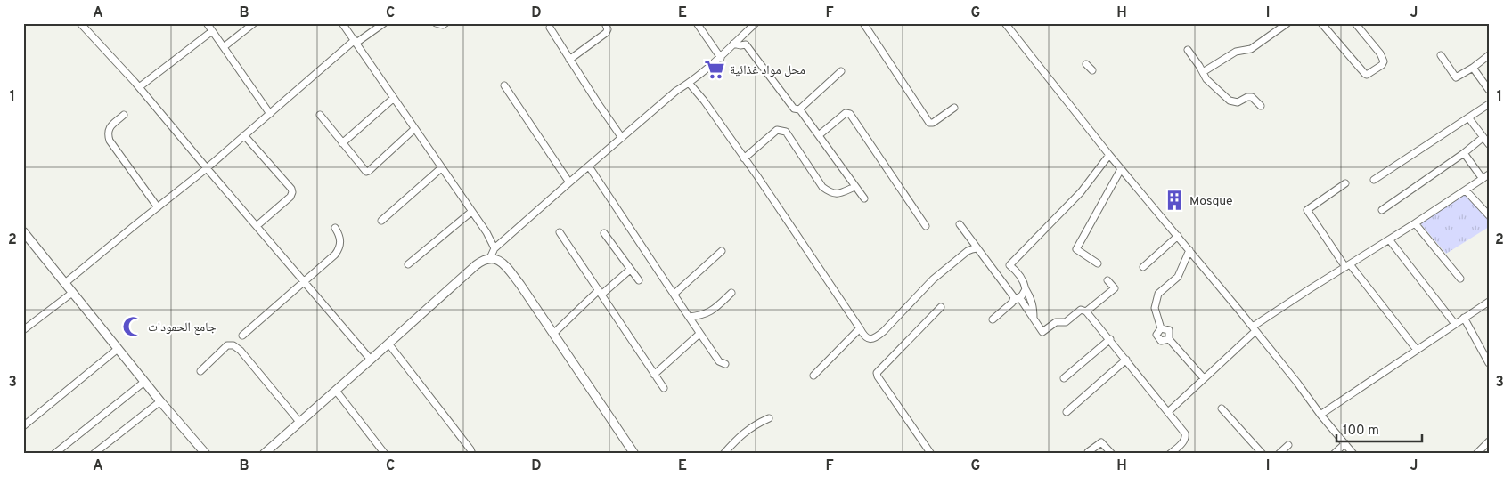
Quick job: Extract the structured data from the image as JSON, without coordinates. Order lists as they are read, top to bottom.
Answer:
{
  "places": {
    "supermarket": ["محل مواد غذائية"],
    "building": ["Mosque"],
    "mosque": ["جامع الحمودات"]
  },
  "scale_bar": "100 m",
  "grid": {
    "columns": [
      "A",
      "B",
      "C",
      "D",
      "E",
      "F",
      "G",
      "H",
      "I",
      "J"
    ],
    "rows": ["1", "2", "3"]
  }
}
